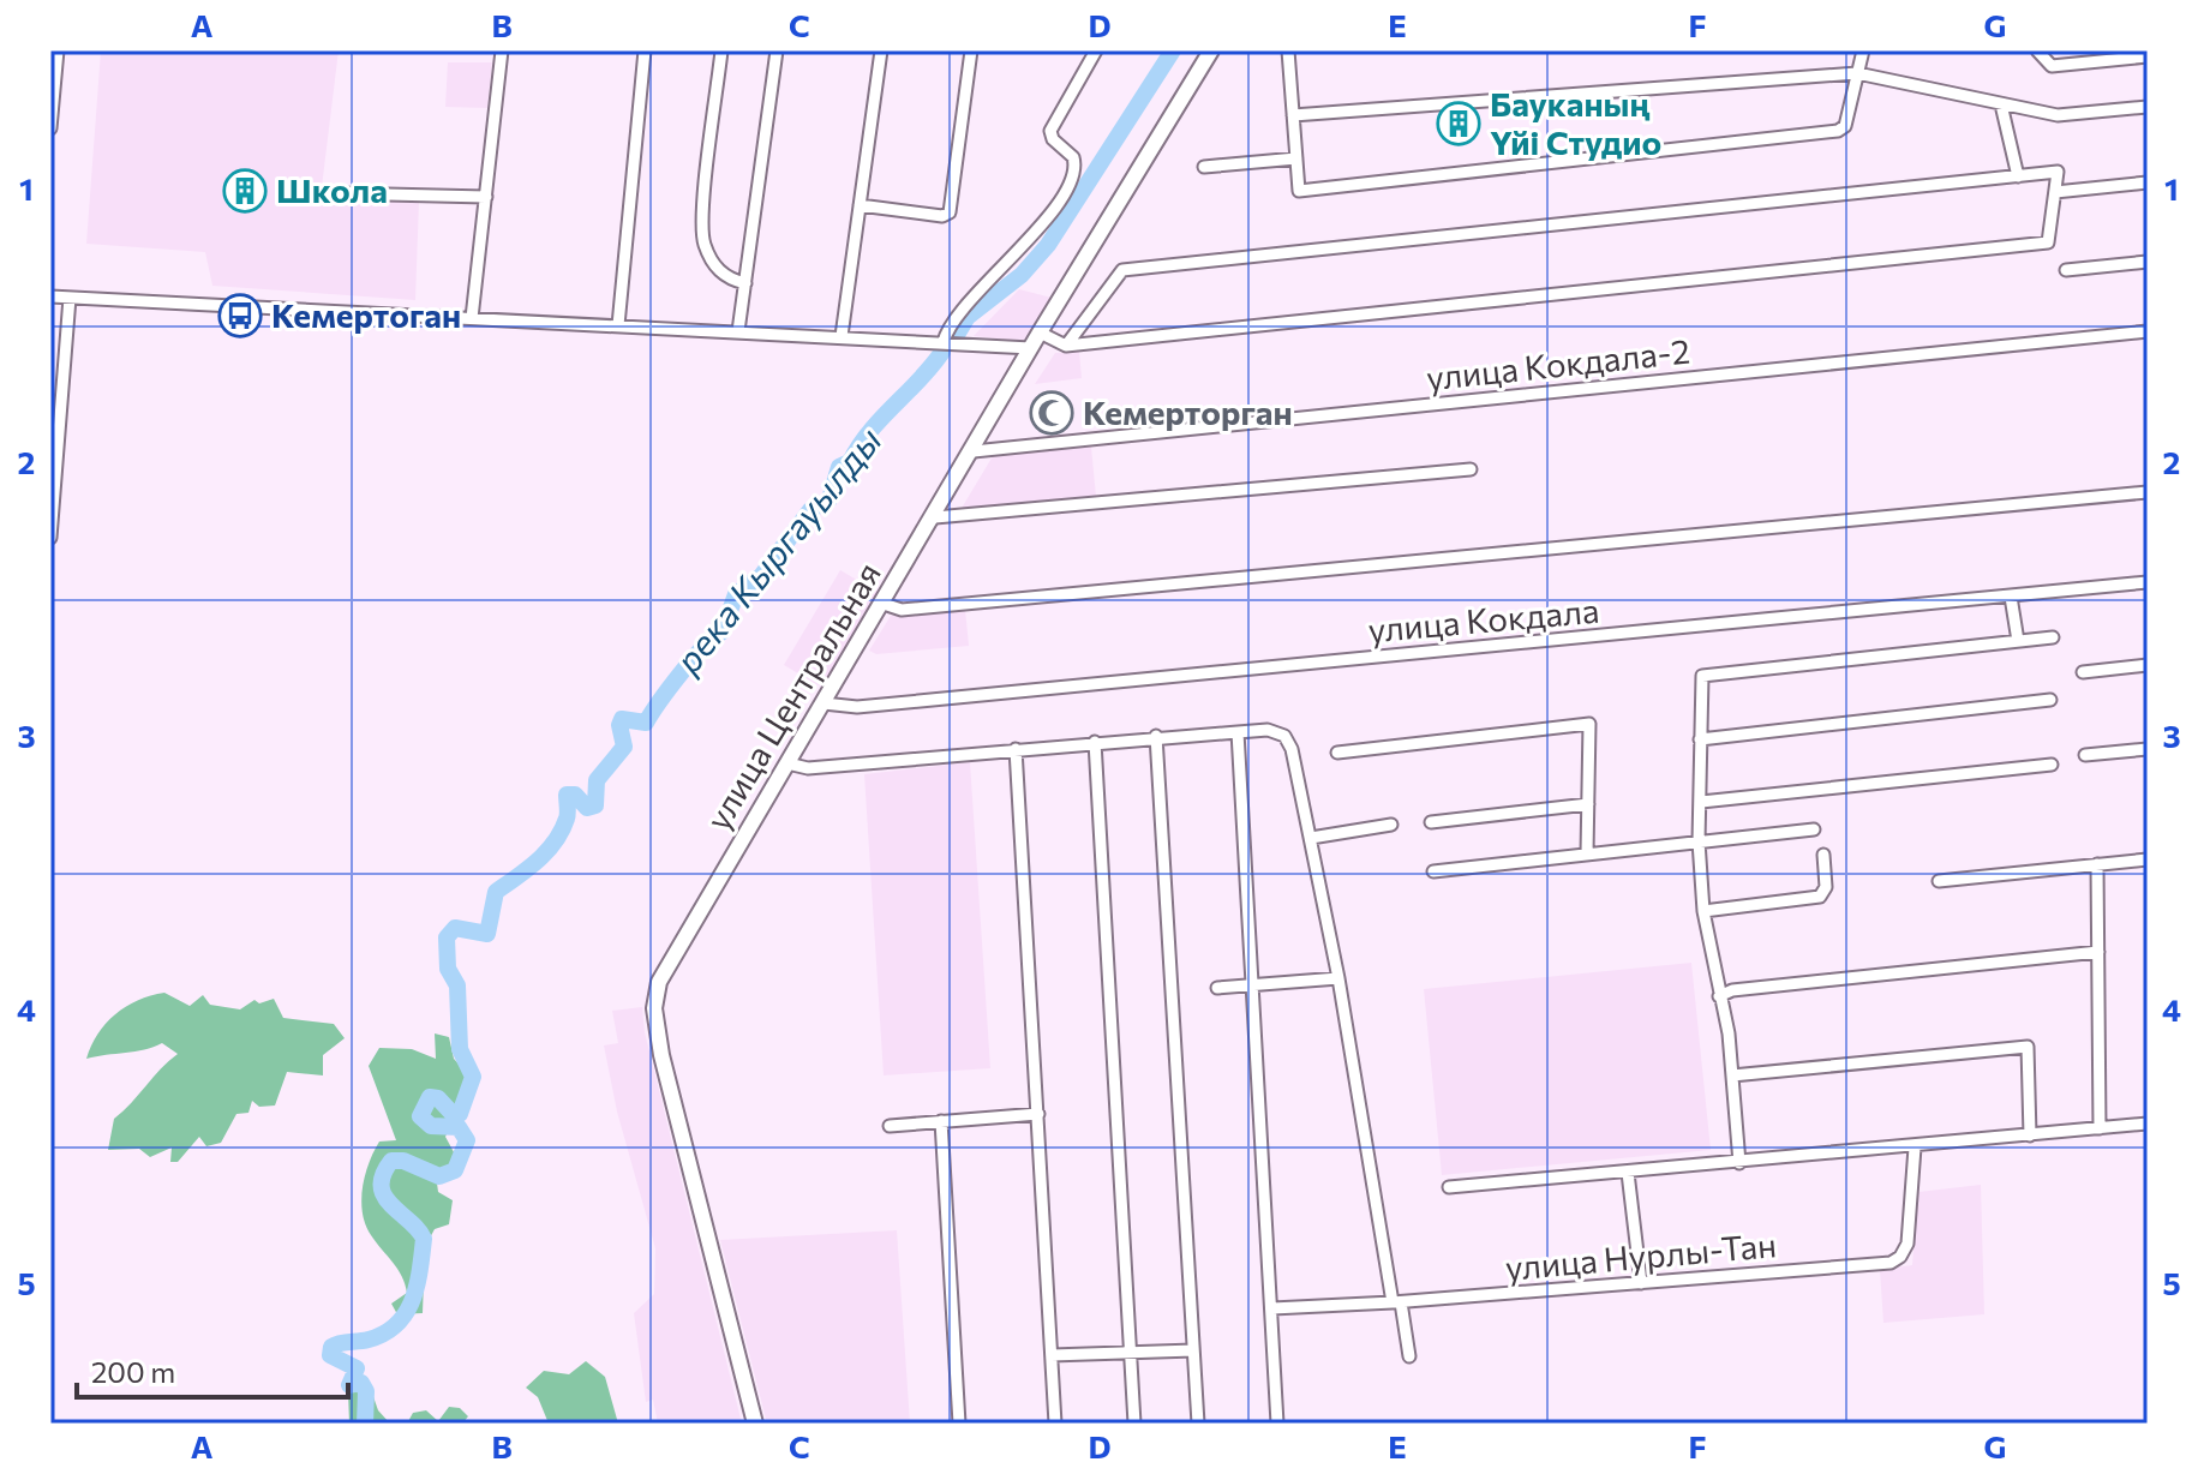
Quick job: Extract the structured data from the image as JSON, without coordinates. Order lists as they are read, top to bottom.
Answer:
{
  "streets": {
    "main road": ["улица Центральная"],
    "street": ["улица Кокдала-2", "улица Кокдала", "улица Нурлы-Тан"]
  },
  "crossings": [
    ["улица Кокдала-2", "улица Центральная"],
    ["улица Кокдала", "улица Центральная"]
  ],
  "water": ["река Кыргауылды"],
  "places": {
    "building": ["Бауканың Үйі Студио", "Школа"],
    "bus stop": ["Кемертоган"],
    "mosque": ["Кемерторган"]
  },
  "scale_bar": "200 m",
  "grid": {
    "columns": [
      "A",
      "B",
      "C",
      "D",
      "E",
      "F",
      "G"
    ],
    "rows": [
      "1",
      "2",
      "3",
      "4",
      "5"
    ]
  }
}
